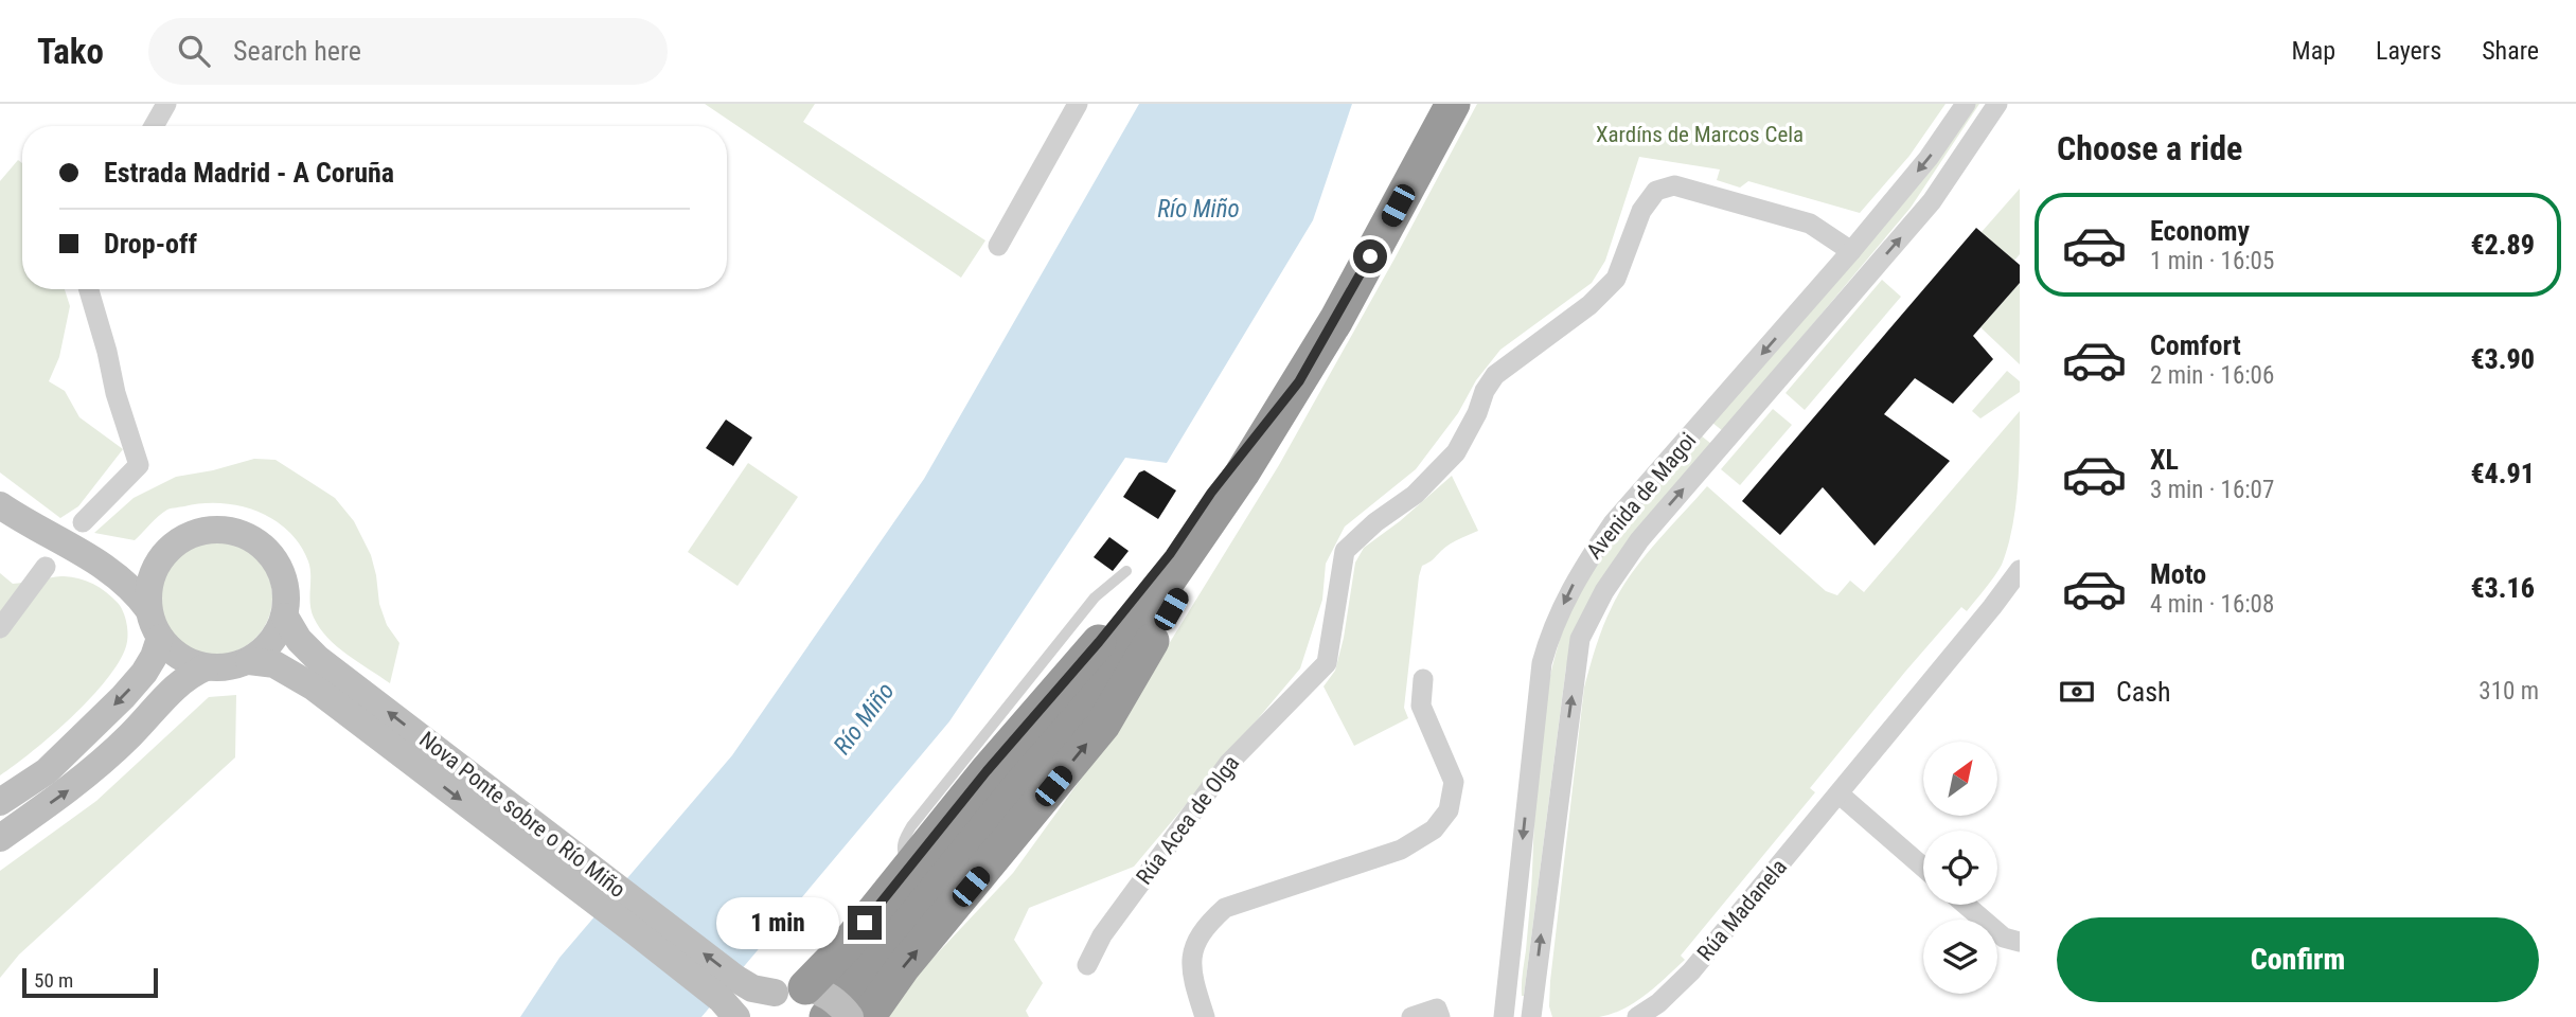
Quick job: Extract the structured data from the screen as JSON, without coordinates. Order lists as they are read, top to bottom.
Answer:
{
  "streets": {
    "main road": ["Nova Ponte sobre o Río Miño"],
    "street": ["Avenida de Magoi", "Rúa Acea de Olga", "Rúa Madanela"]
  },
  "crossings": [
    ["Avenida de Magoi", "Rúa Acea de Olga"]
  ],
  "water": ["Río Miño"],
  "parks": ["Xardíns de Marcos Cela"],
  "scale_bar": "50 m",
  "north": "top right",
  "page": {
    "header": "Tako",
    "search": "Search here",
    "nav": ["Map", "Layers", "Share"],
    "heading": "Choose a ride",
    "banner": ["Estrada Madrid - A Coruña", "Drop-off"],
    "list": [
      {
        "name": "Economy",
        "note": "1 min · 16:05",
        "value": "€2.89"
      },
      {
        "name": "Comfort",
        "note": "2 min · 16:06",
        "value": "€3.90"
      },
      {
        "name": "XL",
        "note": "3 min · 16:07",
        "value": "€4.91"
      },
      {
        "name": "Moto",
        "note": "4 min · 16:08",
        "value": "€3.16"
      }
    ],
    "pay": ["Cash", "310 m"],
    "bubble": "1 min",
    "buttons": "Confirm",
    "scale": "50 m"
  }
}
